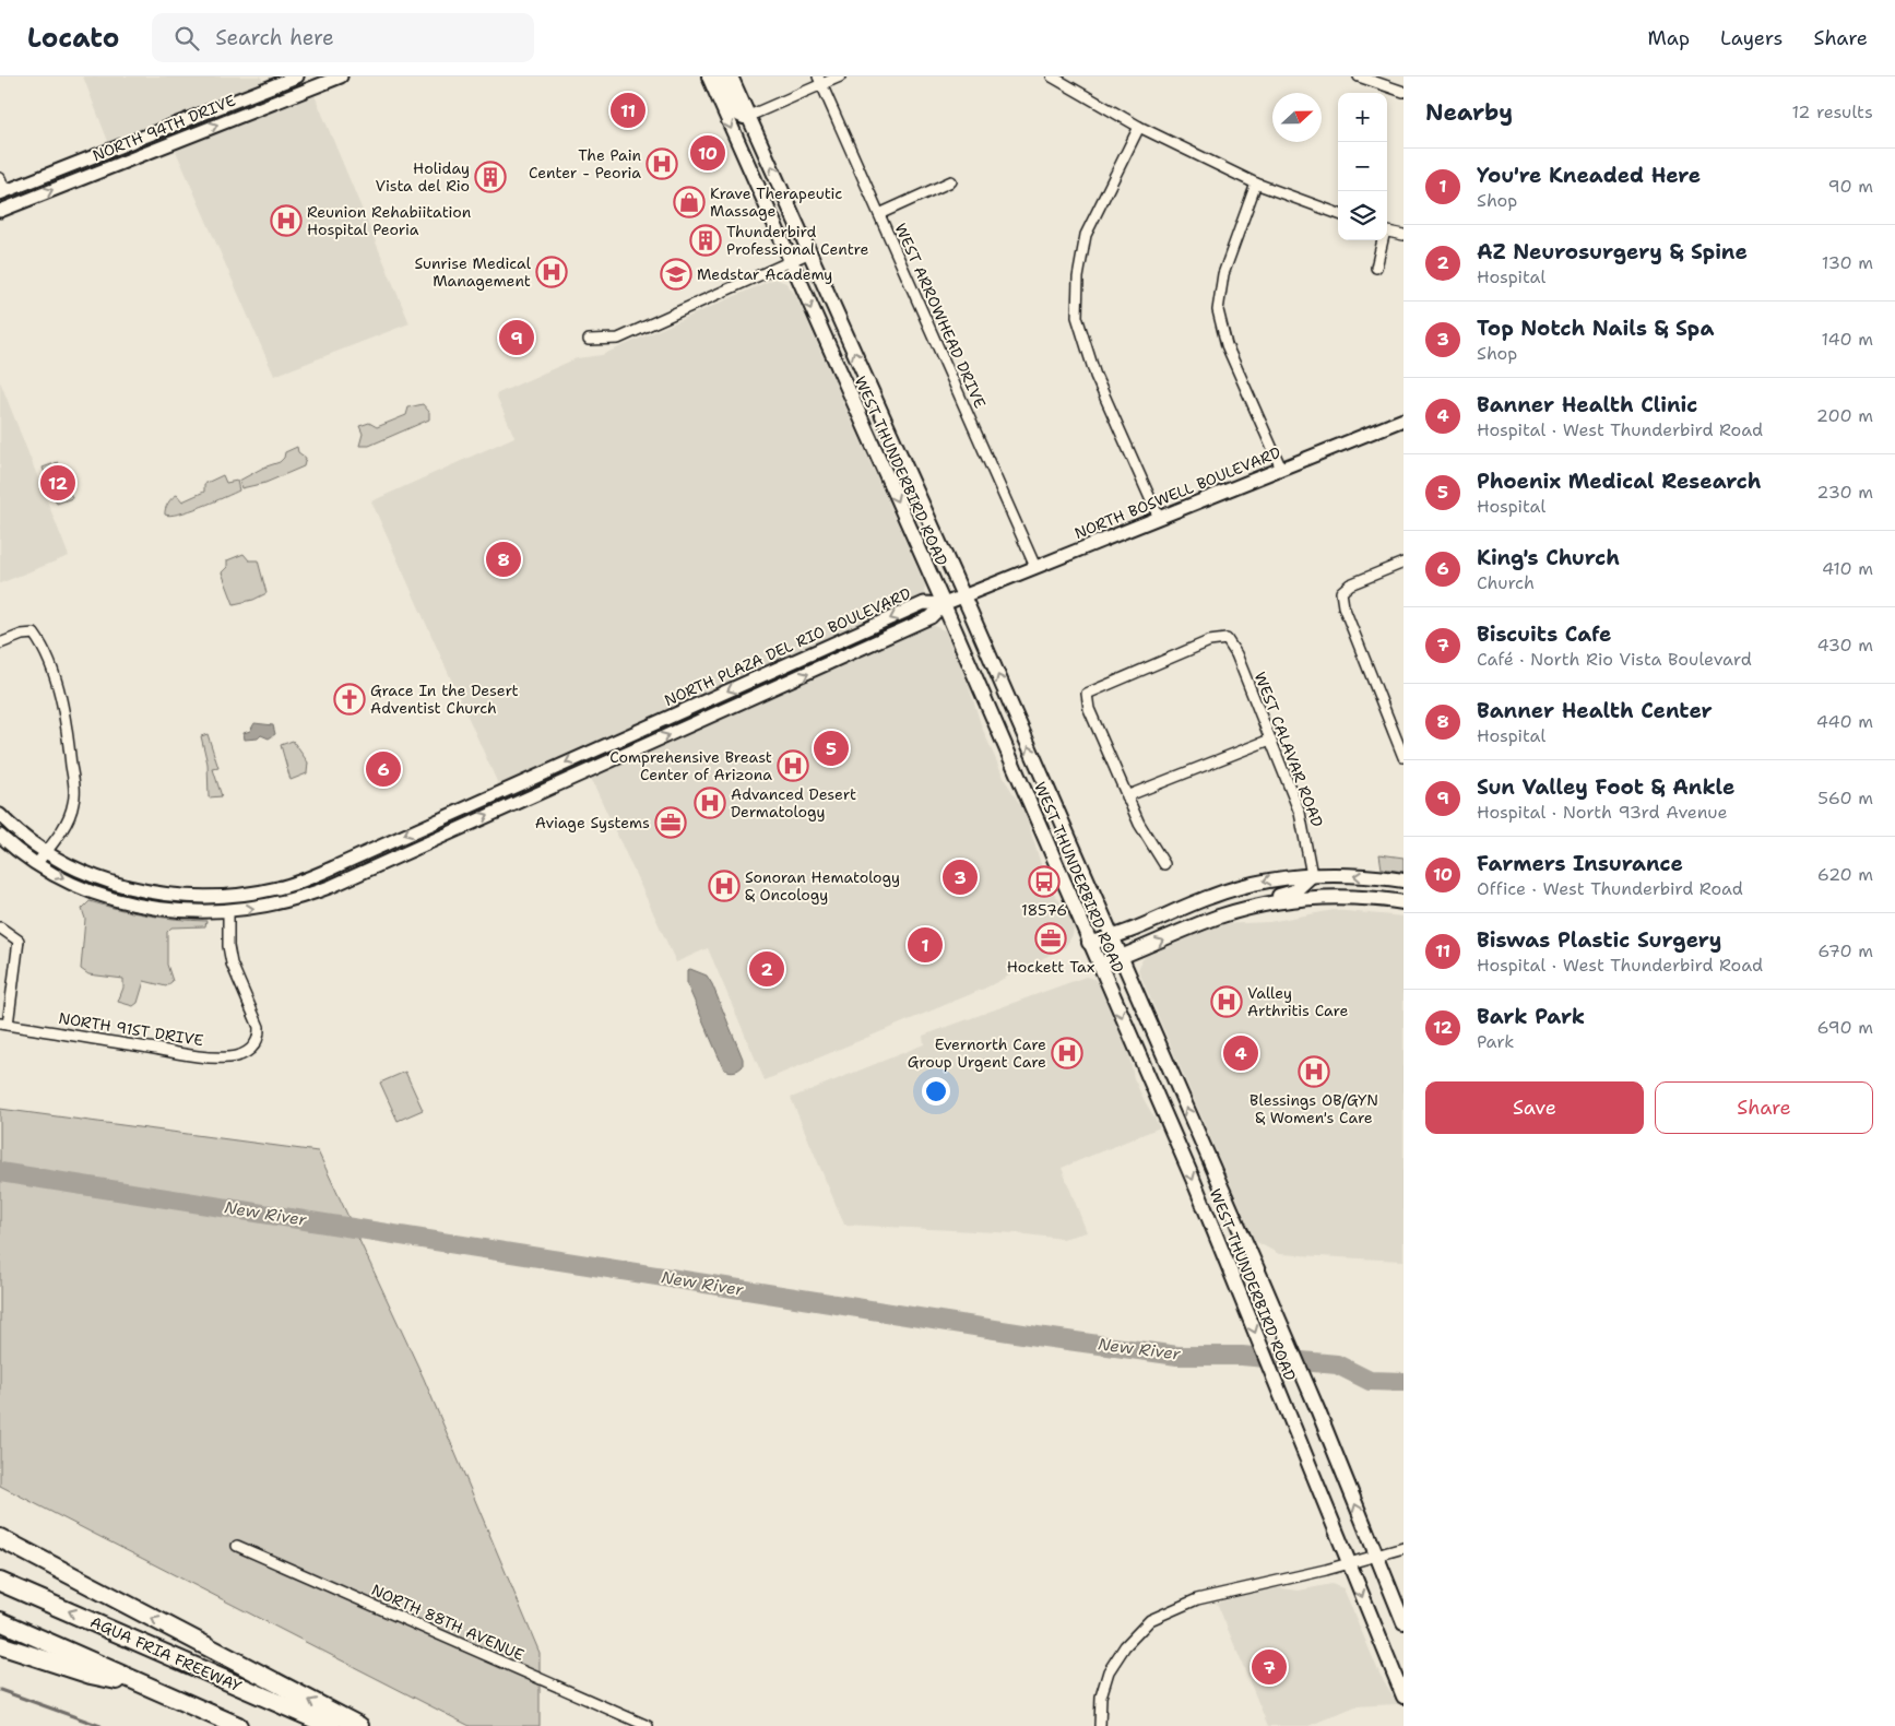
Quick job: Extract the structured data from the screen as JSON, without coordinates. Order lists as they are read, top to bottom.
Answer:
{
  "streets": {
    "highway": ["AGUA FRIA FREEWAY"],
    "main road": ["WEST THUNDERBIRD ROAD"],
    "street": [
      "NORTH 94TH DRIVE",
      "WEST ARROWHEAD DRIVE",
      "NORTH BOSWELL BOULEVARD",
      "NORTH PLAZA DEL RIO BOULEVARD",
      "WEST CALAVAR ROAD",
      "NORTH 91ST DRIVE",
      "NORTH 88TH AVENUE"
    ]
  },
  "crossings": [
    ["WEST ARROWHEAD DRIVE", "NORTH BOSWELL BOULEVARD"],
    ["WEST THUNDERBIRD ROAD", "NORTH BOSWELL BOULEVARD"],
    ["WEST THUNDERBIRD ROAD", "NORTH PLAZA DEL RIO BOULEVARD"],
    ["NORTH PLAZA DEL RIO BOULEVARD", "NORTH 91ST DRIVE"]
  ],
  "water": ["New River"],
  "places": {
    "hospital": [
      "The Pain Center - Peoria",
      "Reunion Rehabiitation Hospital Peoria",
      "Sunrise Medical Management",
      "Comprehensive Breast Center of Arizona",
      "Advanced Desert Dermatology",
      "Sonoran Hematology & Oncology",
      "Valley Arthritis Care",
      "Evernorth Care Group Urgent Care",
      "Blessings OB/GYN & Women's Care"
    ],
    "building": ["Holiday Vista del Rio", "Thunderbird Professional Centre"],
    "shop": ["Krave Therapeutic Massage"],
    "school or university": ["Medstar Academy"],
    "church": ["Grace In the Desert Adventist Church"],
    "office": ["Aviage Systems", "Hockett Tax"],
    "bus stop": ["18576"]
  },
  "north": "right",
  "page": {
    "header": "Locato",
    "search": "Search here",
    "nav": ["Map", "Layers", "Share"],
    "heading": ["Nearby", "12 results"],
    "pins": [
      "11",
      "10",
      "9",
      "12",
      "8",
      "5",
      "6",
      "3",
      "1",
      "2",
      "4",
      "7"
    ],
    "map_buttons": ["+", "−"],
    "list": [
      {
        "mark": "1",
        "name": "You're Kneaded Here",
        "note": "Shop",
        "value": "90 m"
      },
      {
        "mark": "2",
        "name": "AZ Neurosurgery & Spine",
        "note": "Hospital",
        "value": "130 m"
      },
      {
        "mark": "3",
        "name": "Top Notch Nails & Spa",
        "note": "Shop",
        "value": "140 m"
      },
      {
        "mark": "4",
        "name": "Banner Health Clinic",
        "note": "Hospital · West Thunderbird Road",
        "value": "200 m"
      },
      {
        "mark": "5",
        "name": "Phoenix Medical Research",
        "note": "Hospital",
        "value": "230 m"
      },
      {
        "mark": "6",
        "name": "King's Church",
        "note": "Church",
        "value": "410 m"
      },
      {
        "mark": "7",
        "name": "Biscuits Cafe",
        "note": "Café · North Rio Vista Boulevard",
        "value": "430 m"
      },
      {
        "mark": "8",
        "name": "Banner Health Center",
        "note": "Hospital",
        "value": "440 m"
      },
      {
        "mark": "9",
        "name": "Sun Valley Foot & Ankle",
        "note": "Hospital · North 93rd Avenue",
        "value": "560 m"
      },
      {
        "mark": "10",
        "name": "Farmers Insurance",
        "note": "Office · West Thunderbird Road",
        "value": "620 m"
      },
      {
        "mark": "11",
        "name": "Biswas Plastic Surgery",
        "note": "Hospital · West Thunderbird Road",
        "value": "670 m"
      },
      {
        "mark": "12",
        "name": "Bark Park",
        "note": "Park",
        "value": "690 m"
      }
    ],
    "buttons": ["Save", "Share"]
  }
}
